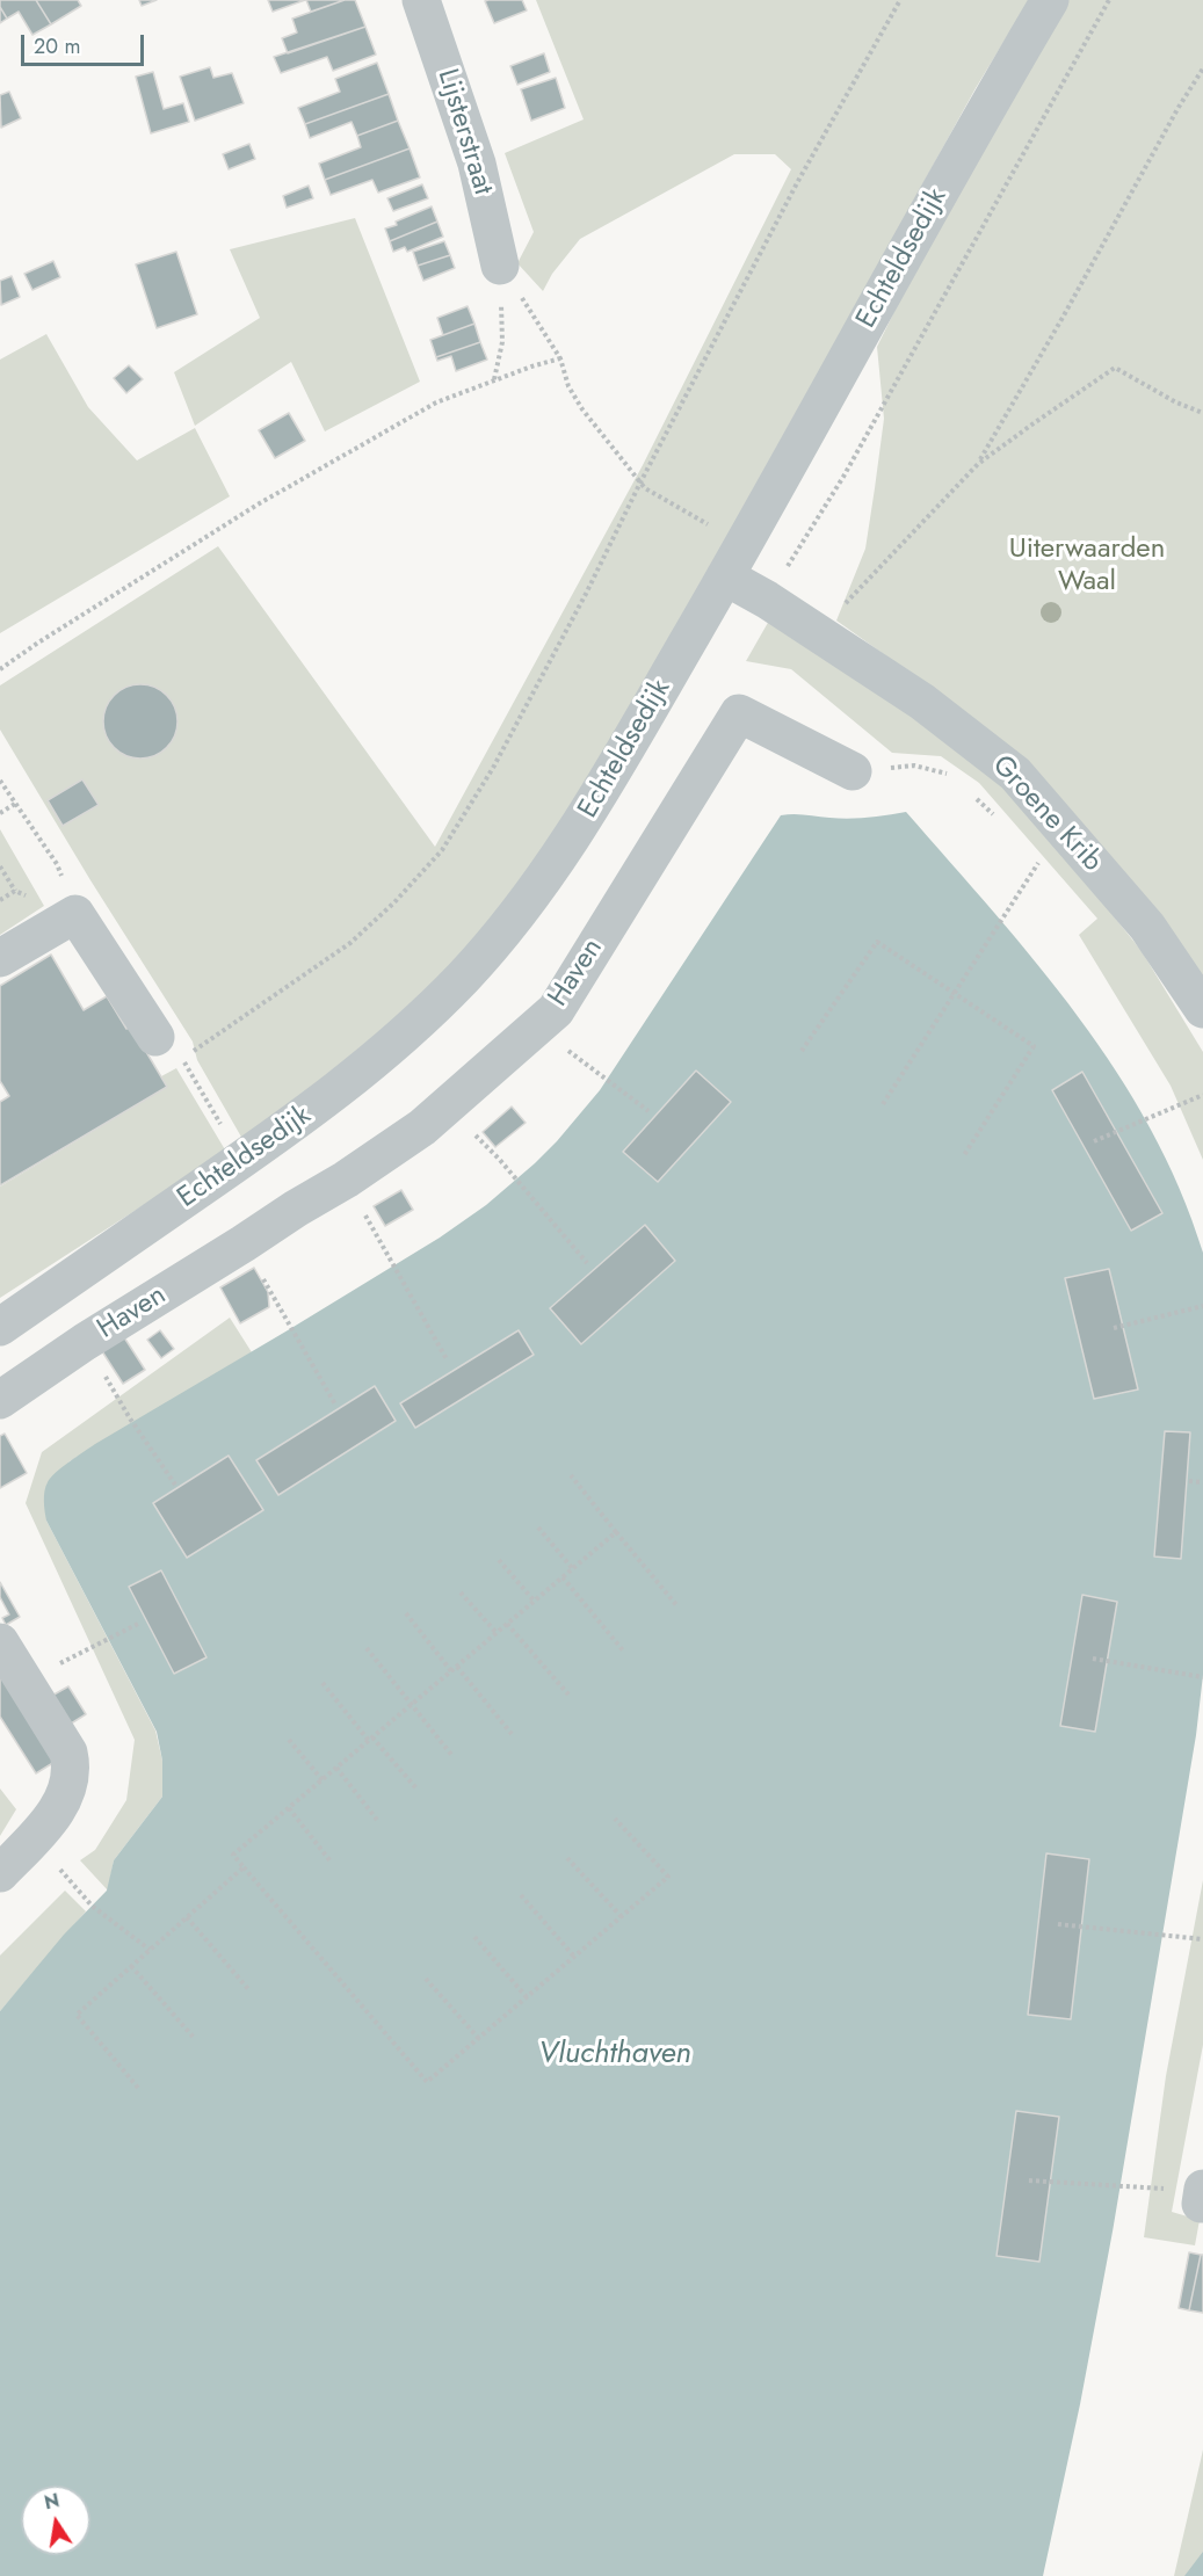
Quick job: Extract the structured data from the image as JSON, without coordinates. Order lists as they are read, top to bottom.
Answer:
{
  "streets": {
    "street": [
      "Lijsterstraat",
      "Echteldsedijk",
      "Groene Krib",
      "Haven"
    ]
  },
  "water": ["Vluchthaven"],
  "parks": ["Uiterwaarden Waal"],
  "scale_bar": "20 m",
  "north": "top"
}
